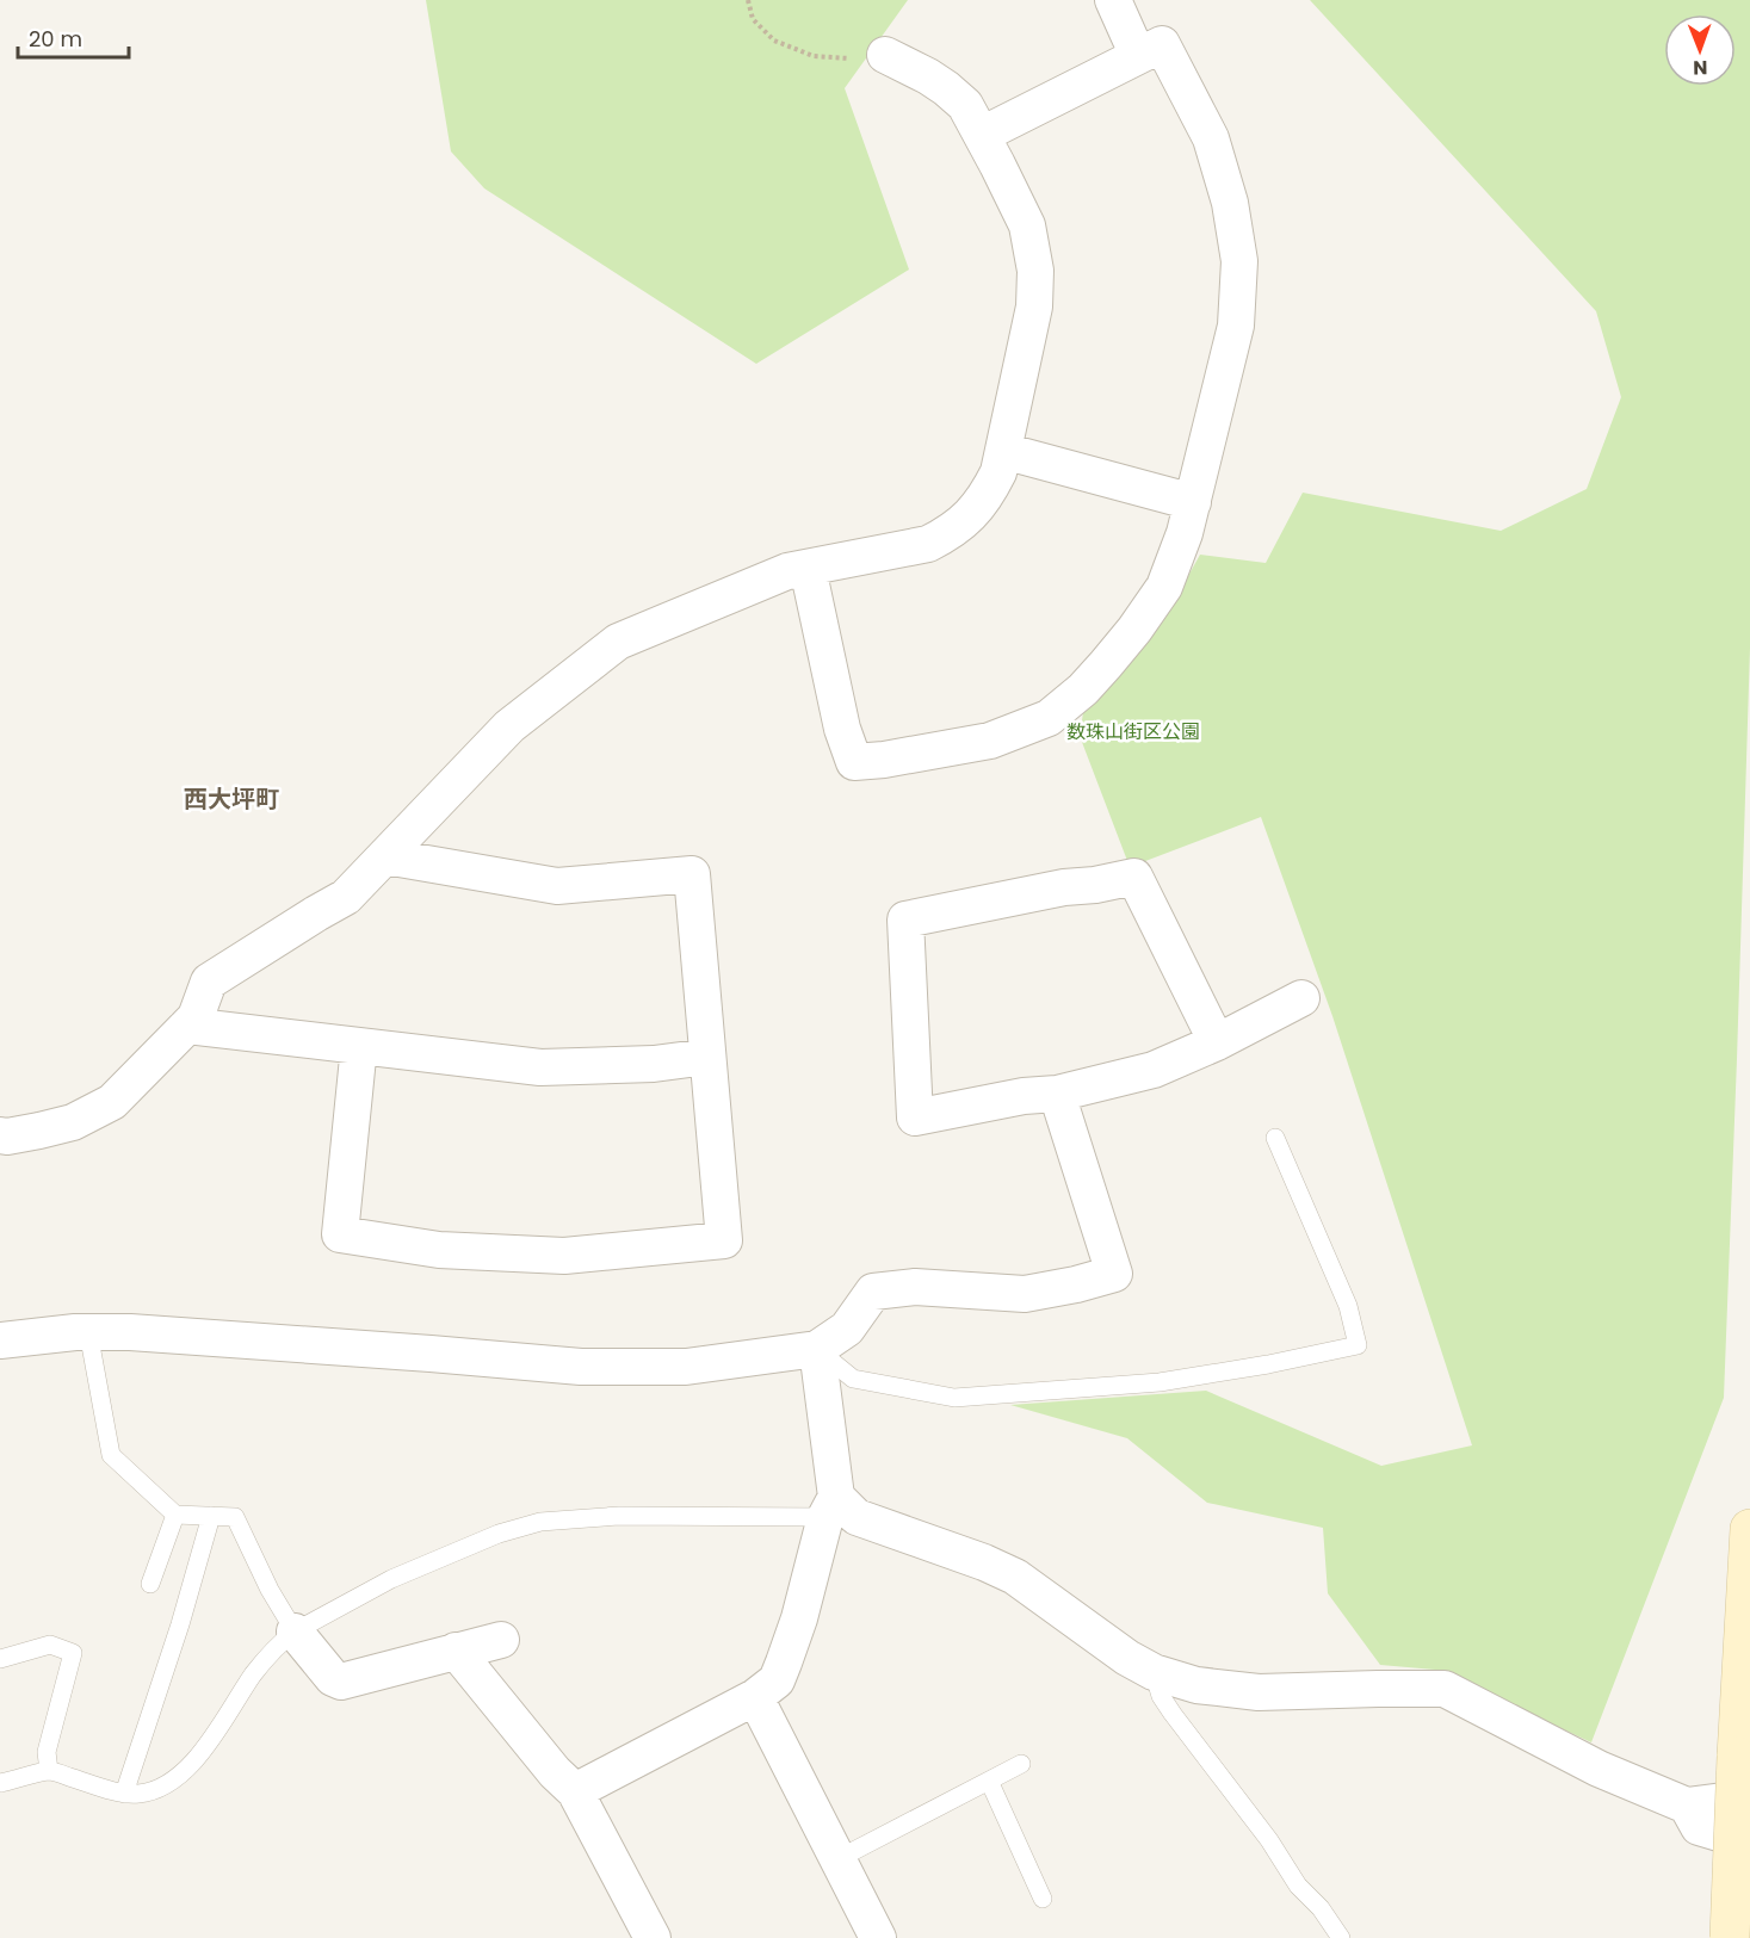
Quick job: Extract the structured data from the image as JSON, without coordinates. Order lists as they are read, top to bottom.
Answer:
{
  "districts": ["西大坪町"],
  "parks": ["数珠山街区公園"],
  "scale_bar": "20 m",
  "north": "bottom"
}
